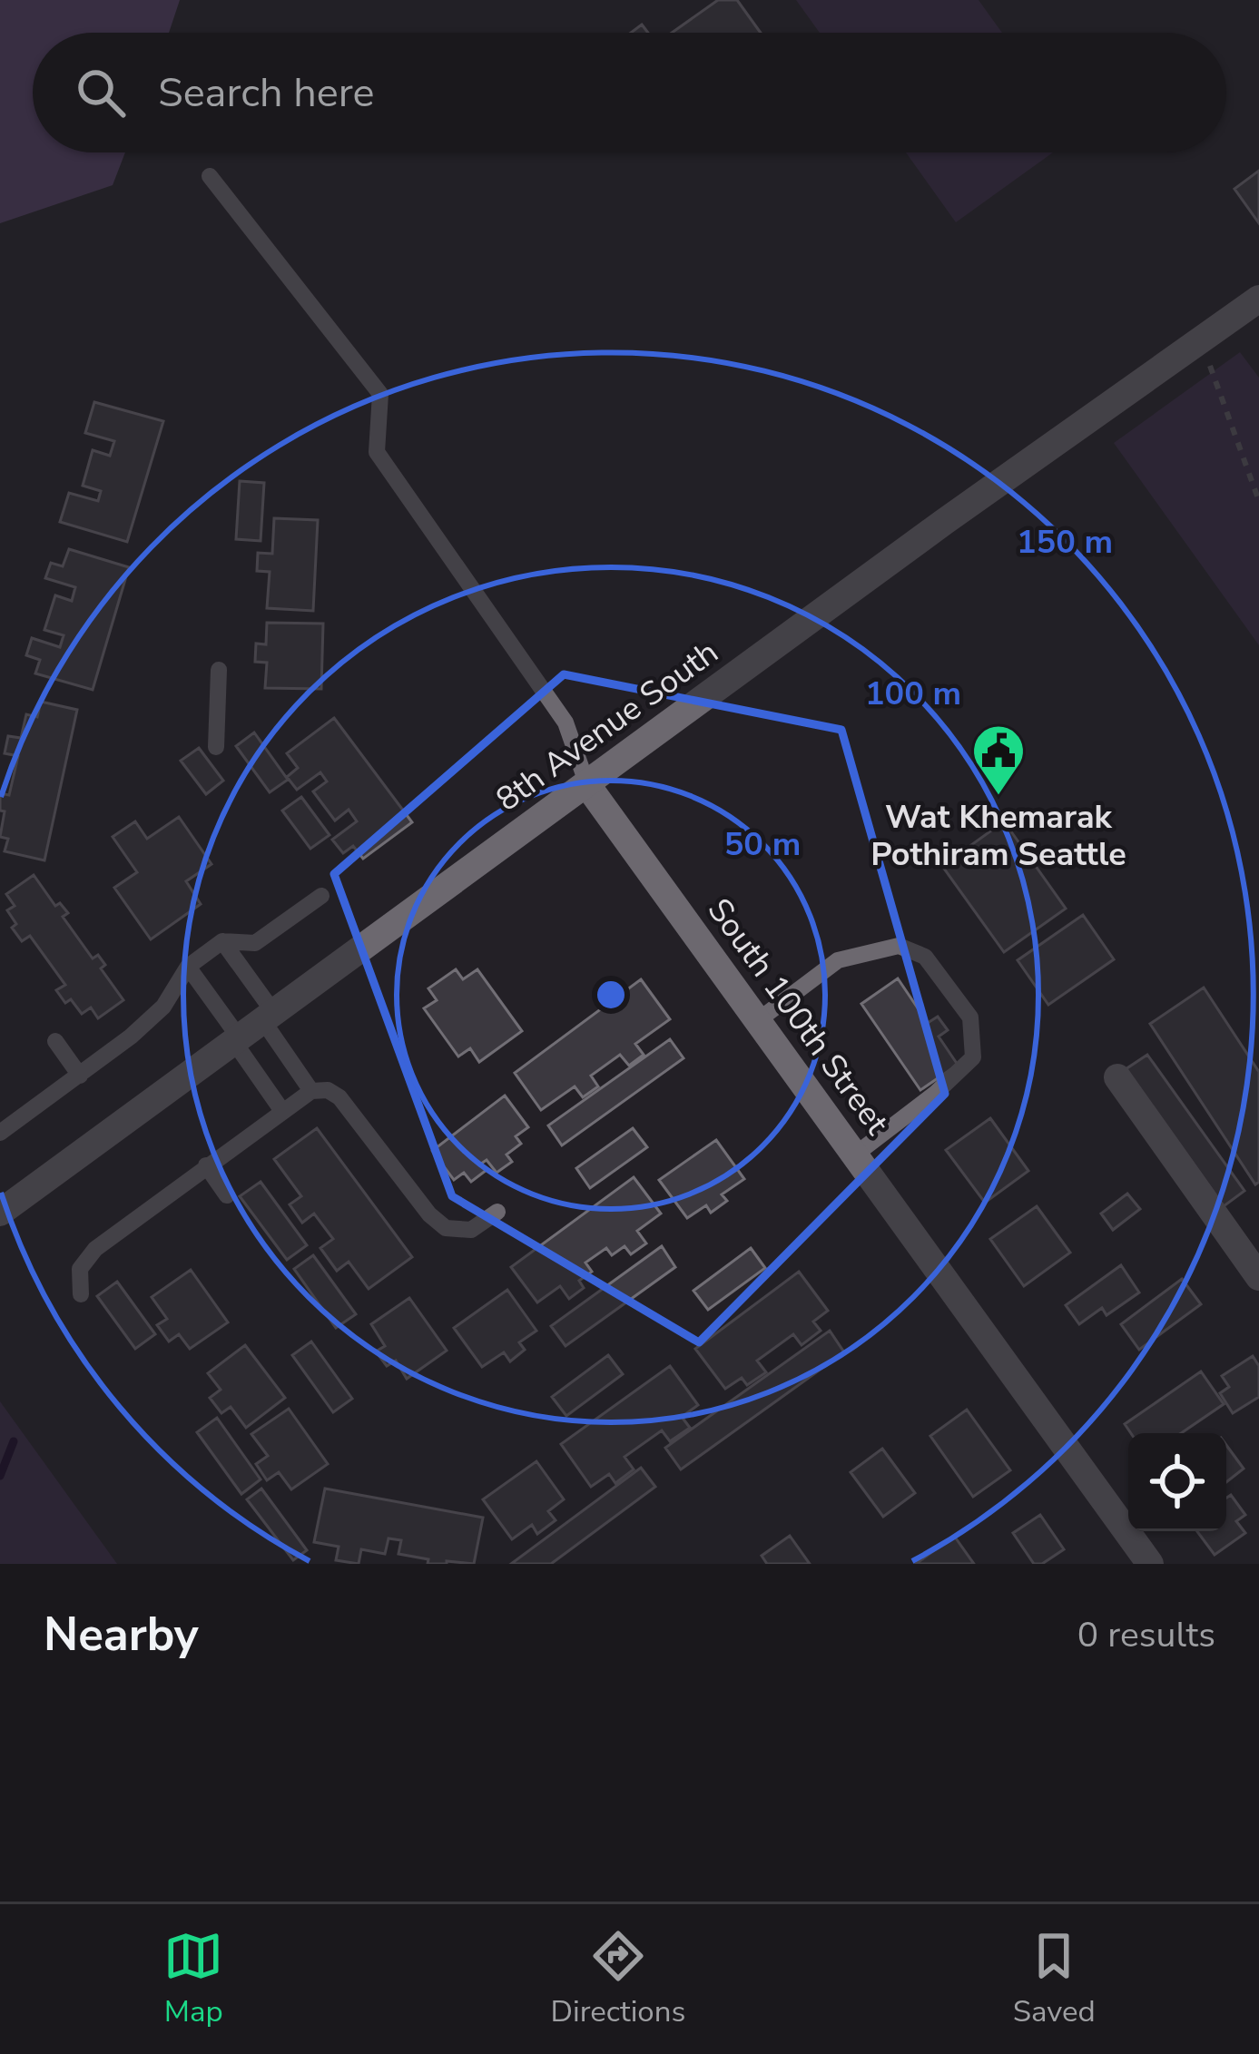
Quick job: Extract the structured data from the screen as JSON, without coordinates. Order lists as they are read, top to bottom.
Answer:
{
  "streets": {
    "street": ["8th Avenue South", "South 100th Street"]
  },
  "crossings": [
    ["8th Avenue South", "South 100th Street"]
  ],
  "places": {
    "public building": ["Wat Khemarak Pothiram Seattle"]
  },
  "page": {
    "search": "Search here",
    "heading": ["Nearby", "0 results"],
    "nav": ["Map", "Directions", "Saved"]
  },
  "rings": ["150 m", "100 m", "50 m"]
}
